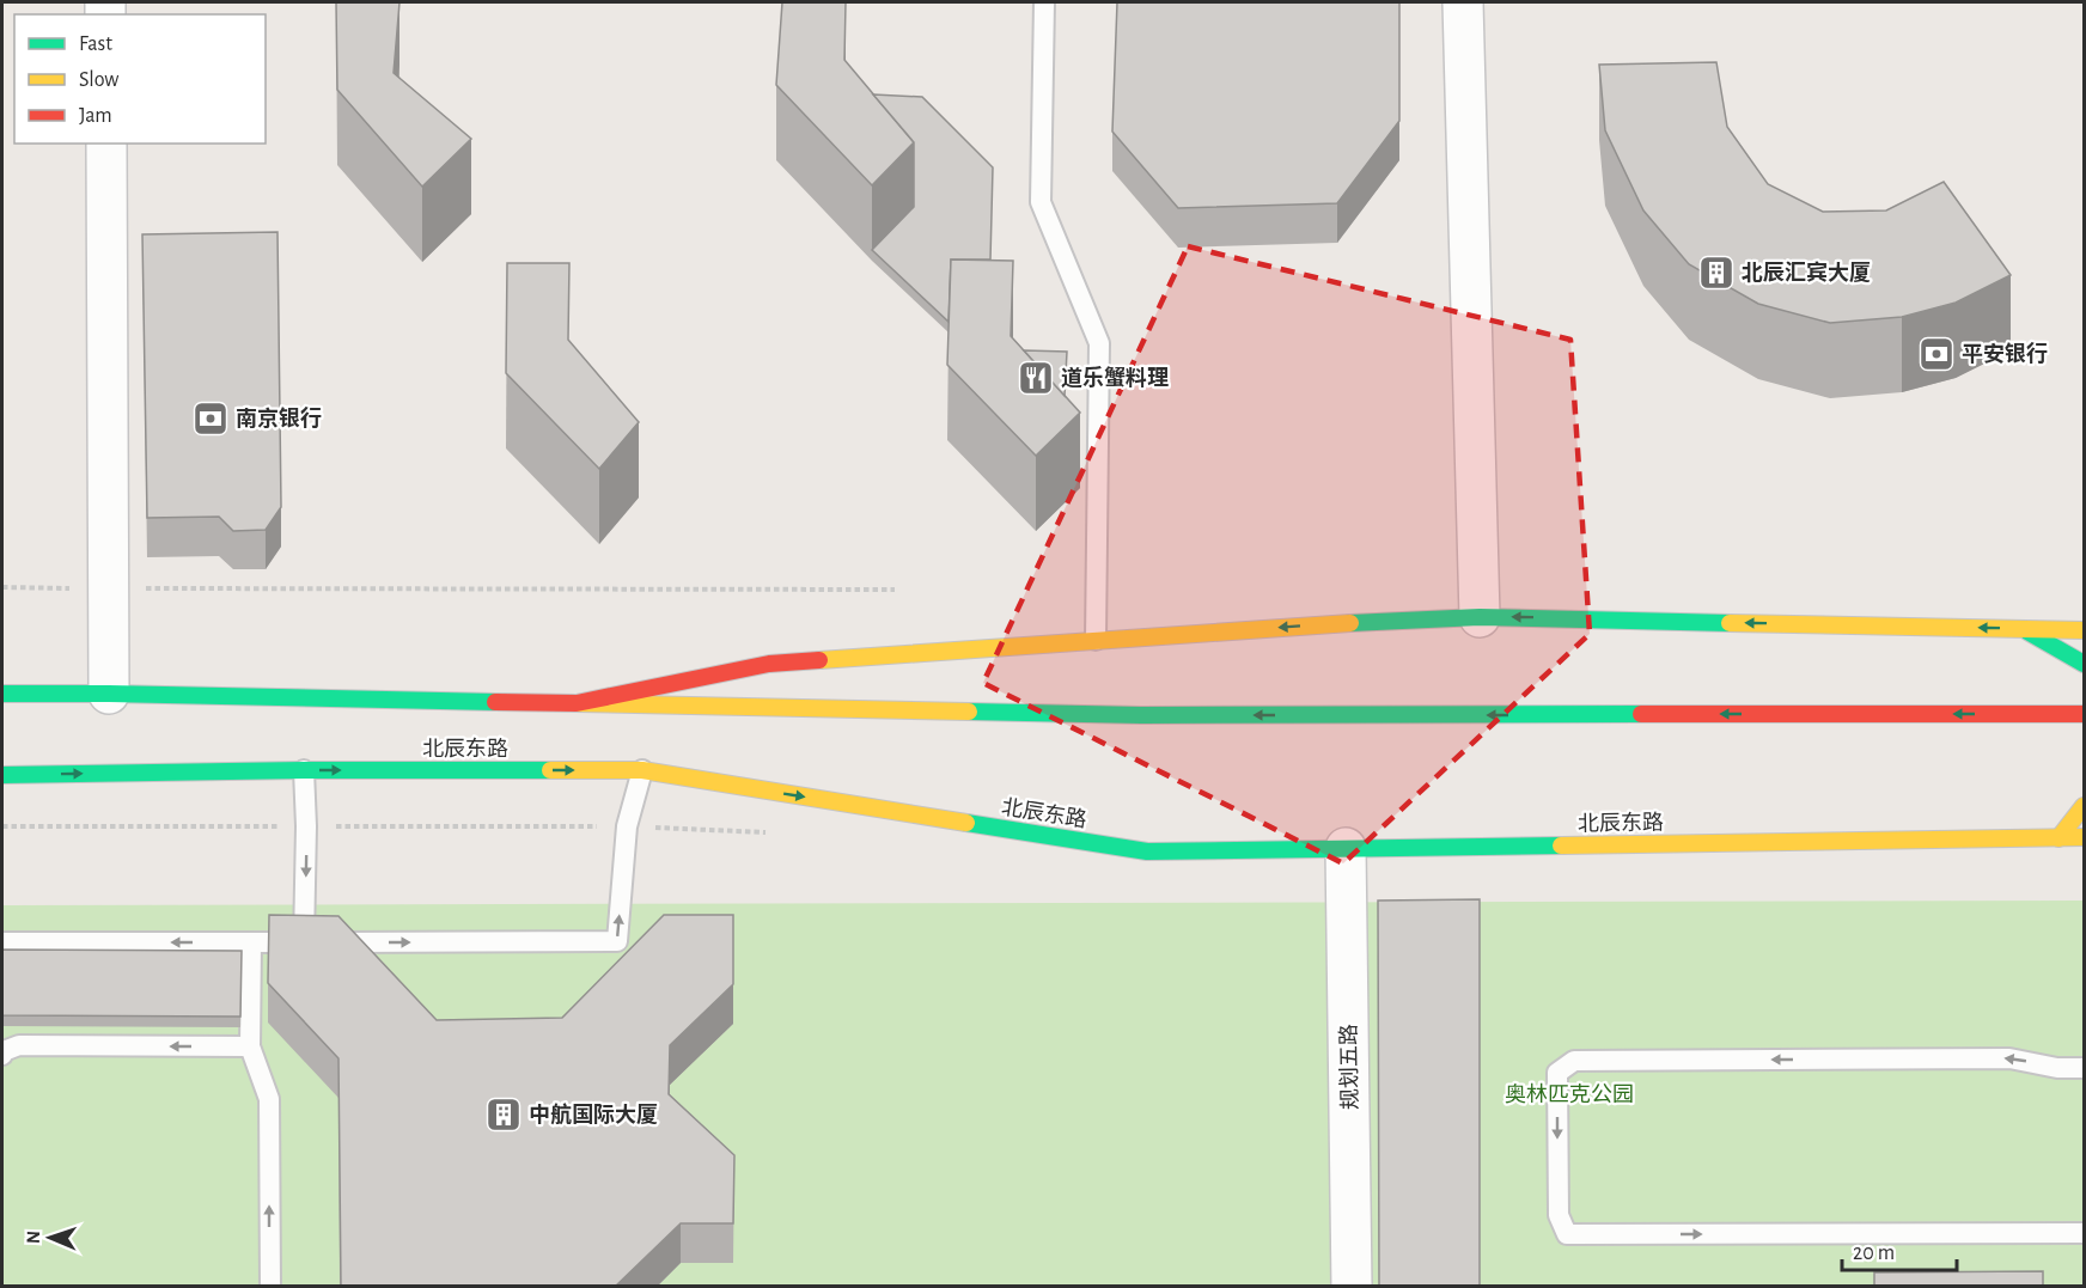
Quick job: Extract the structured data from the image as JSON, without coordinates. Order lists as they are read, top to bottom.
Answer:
{
  "streets": {
    "main road": ["北辰东路"],
    "street": ["规划五路"]
  },
  "crossings": [
    ["北辰东路", "规划五路"]
  ],
  "parks": ["奥林匹克公园"],
  "places": {
    "building": ["北辰汇宾大厦", "中航国际大厦"],
    "bank": ["平安银行", "南京银行"],
    "restaurant": ["道乐蟹料理"]
  },
  "legend": ["Fast", "Slow", "Jam"],
  "scale_bar": "20 m",
  "north": "left"
}
